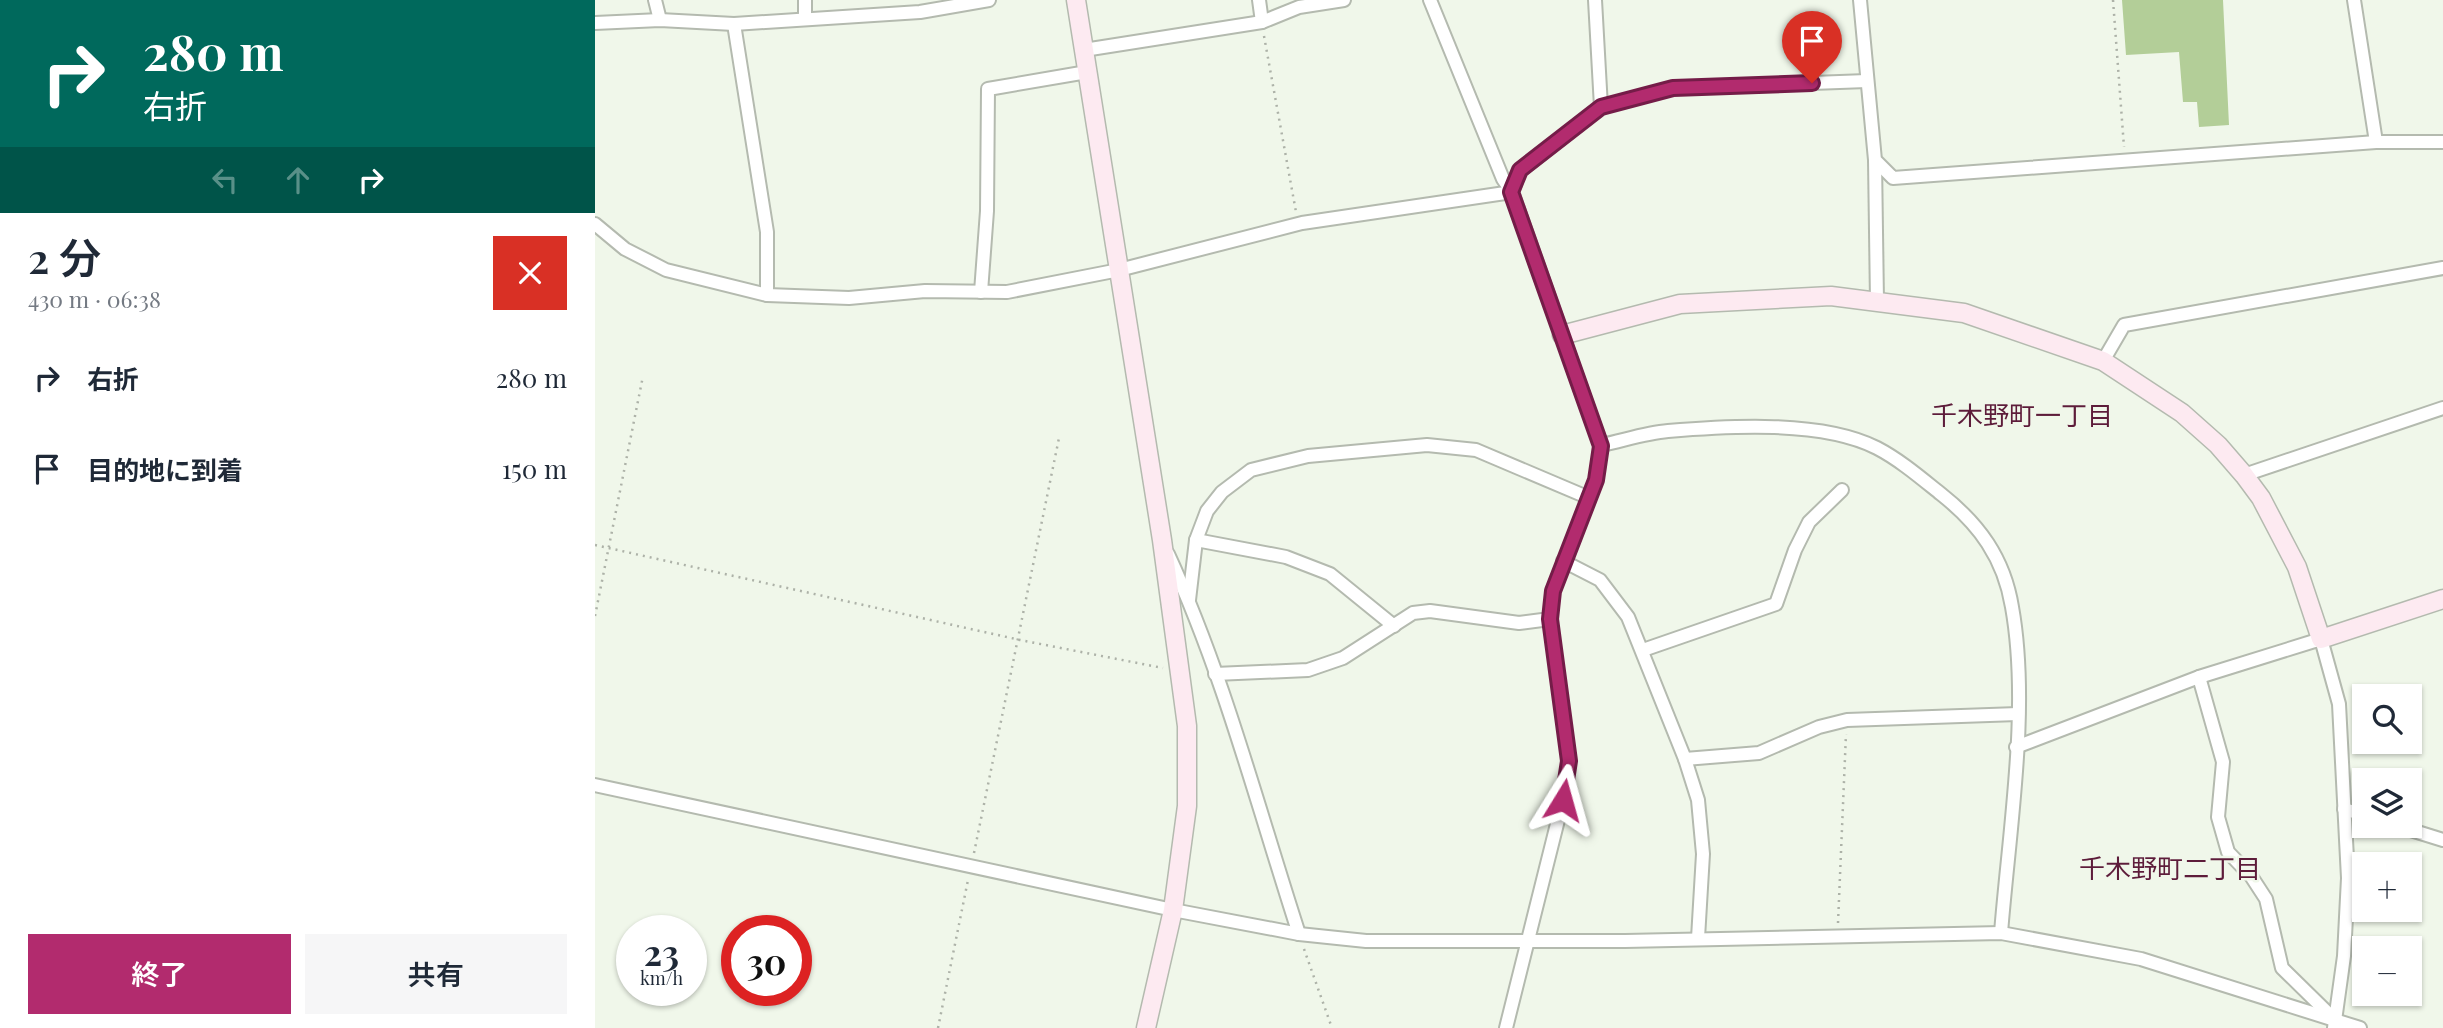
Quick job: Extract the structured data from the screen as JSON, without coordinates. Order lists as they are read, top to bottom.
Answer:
{
  "districts": ["千木野町一丁目", "千木野町二丁目"],
  "page": {
    "turn": ["280 m", "右折"],
    "heading": ["2 分", "430 m · 06:38"],
    "list": [
      {
        "name": "右折",
        "value": "280 m"
      },
      {
        "name": "目的地に到着",
        "value": "150 m"
      }
    ],
    "map_buttons": ["+", "−"],
    "speed": "23 km/h",
    "limit": "30",
    "buttons": ["終了", "共有"]
  }
}
